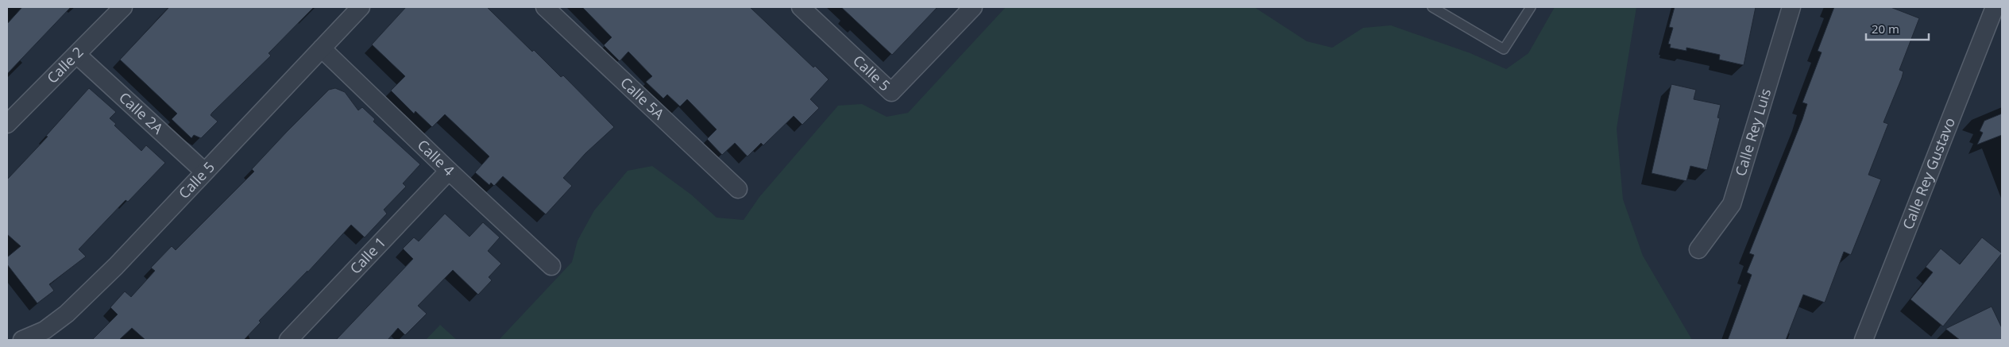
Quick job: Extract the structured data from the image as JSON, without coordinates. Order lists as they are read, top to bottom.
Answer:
{
  "streets": {
    "street": [
      "Calle 2",
      "Calle 5",
      "Calle 5A",
      "Calle 2A",
      "Calle Rey Luis",
      "Calle 4",
      "Calle Rey Gustavo",
      "Calle 1"
    ]
  },
  "crossings": [
    ["Calle 2", "Calle 2A"],
    ["Calle 5", "Calle 2A"],
    ["Calle 5", "Calle 4"],
    ["Calle 4", "Calle 1"]
  ],
  "scale_bar": "20 m"
}
